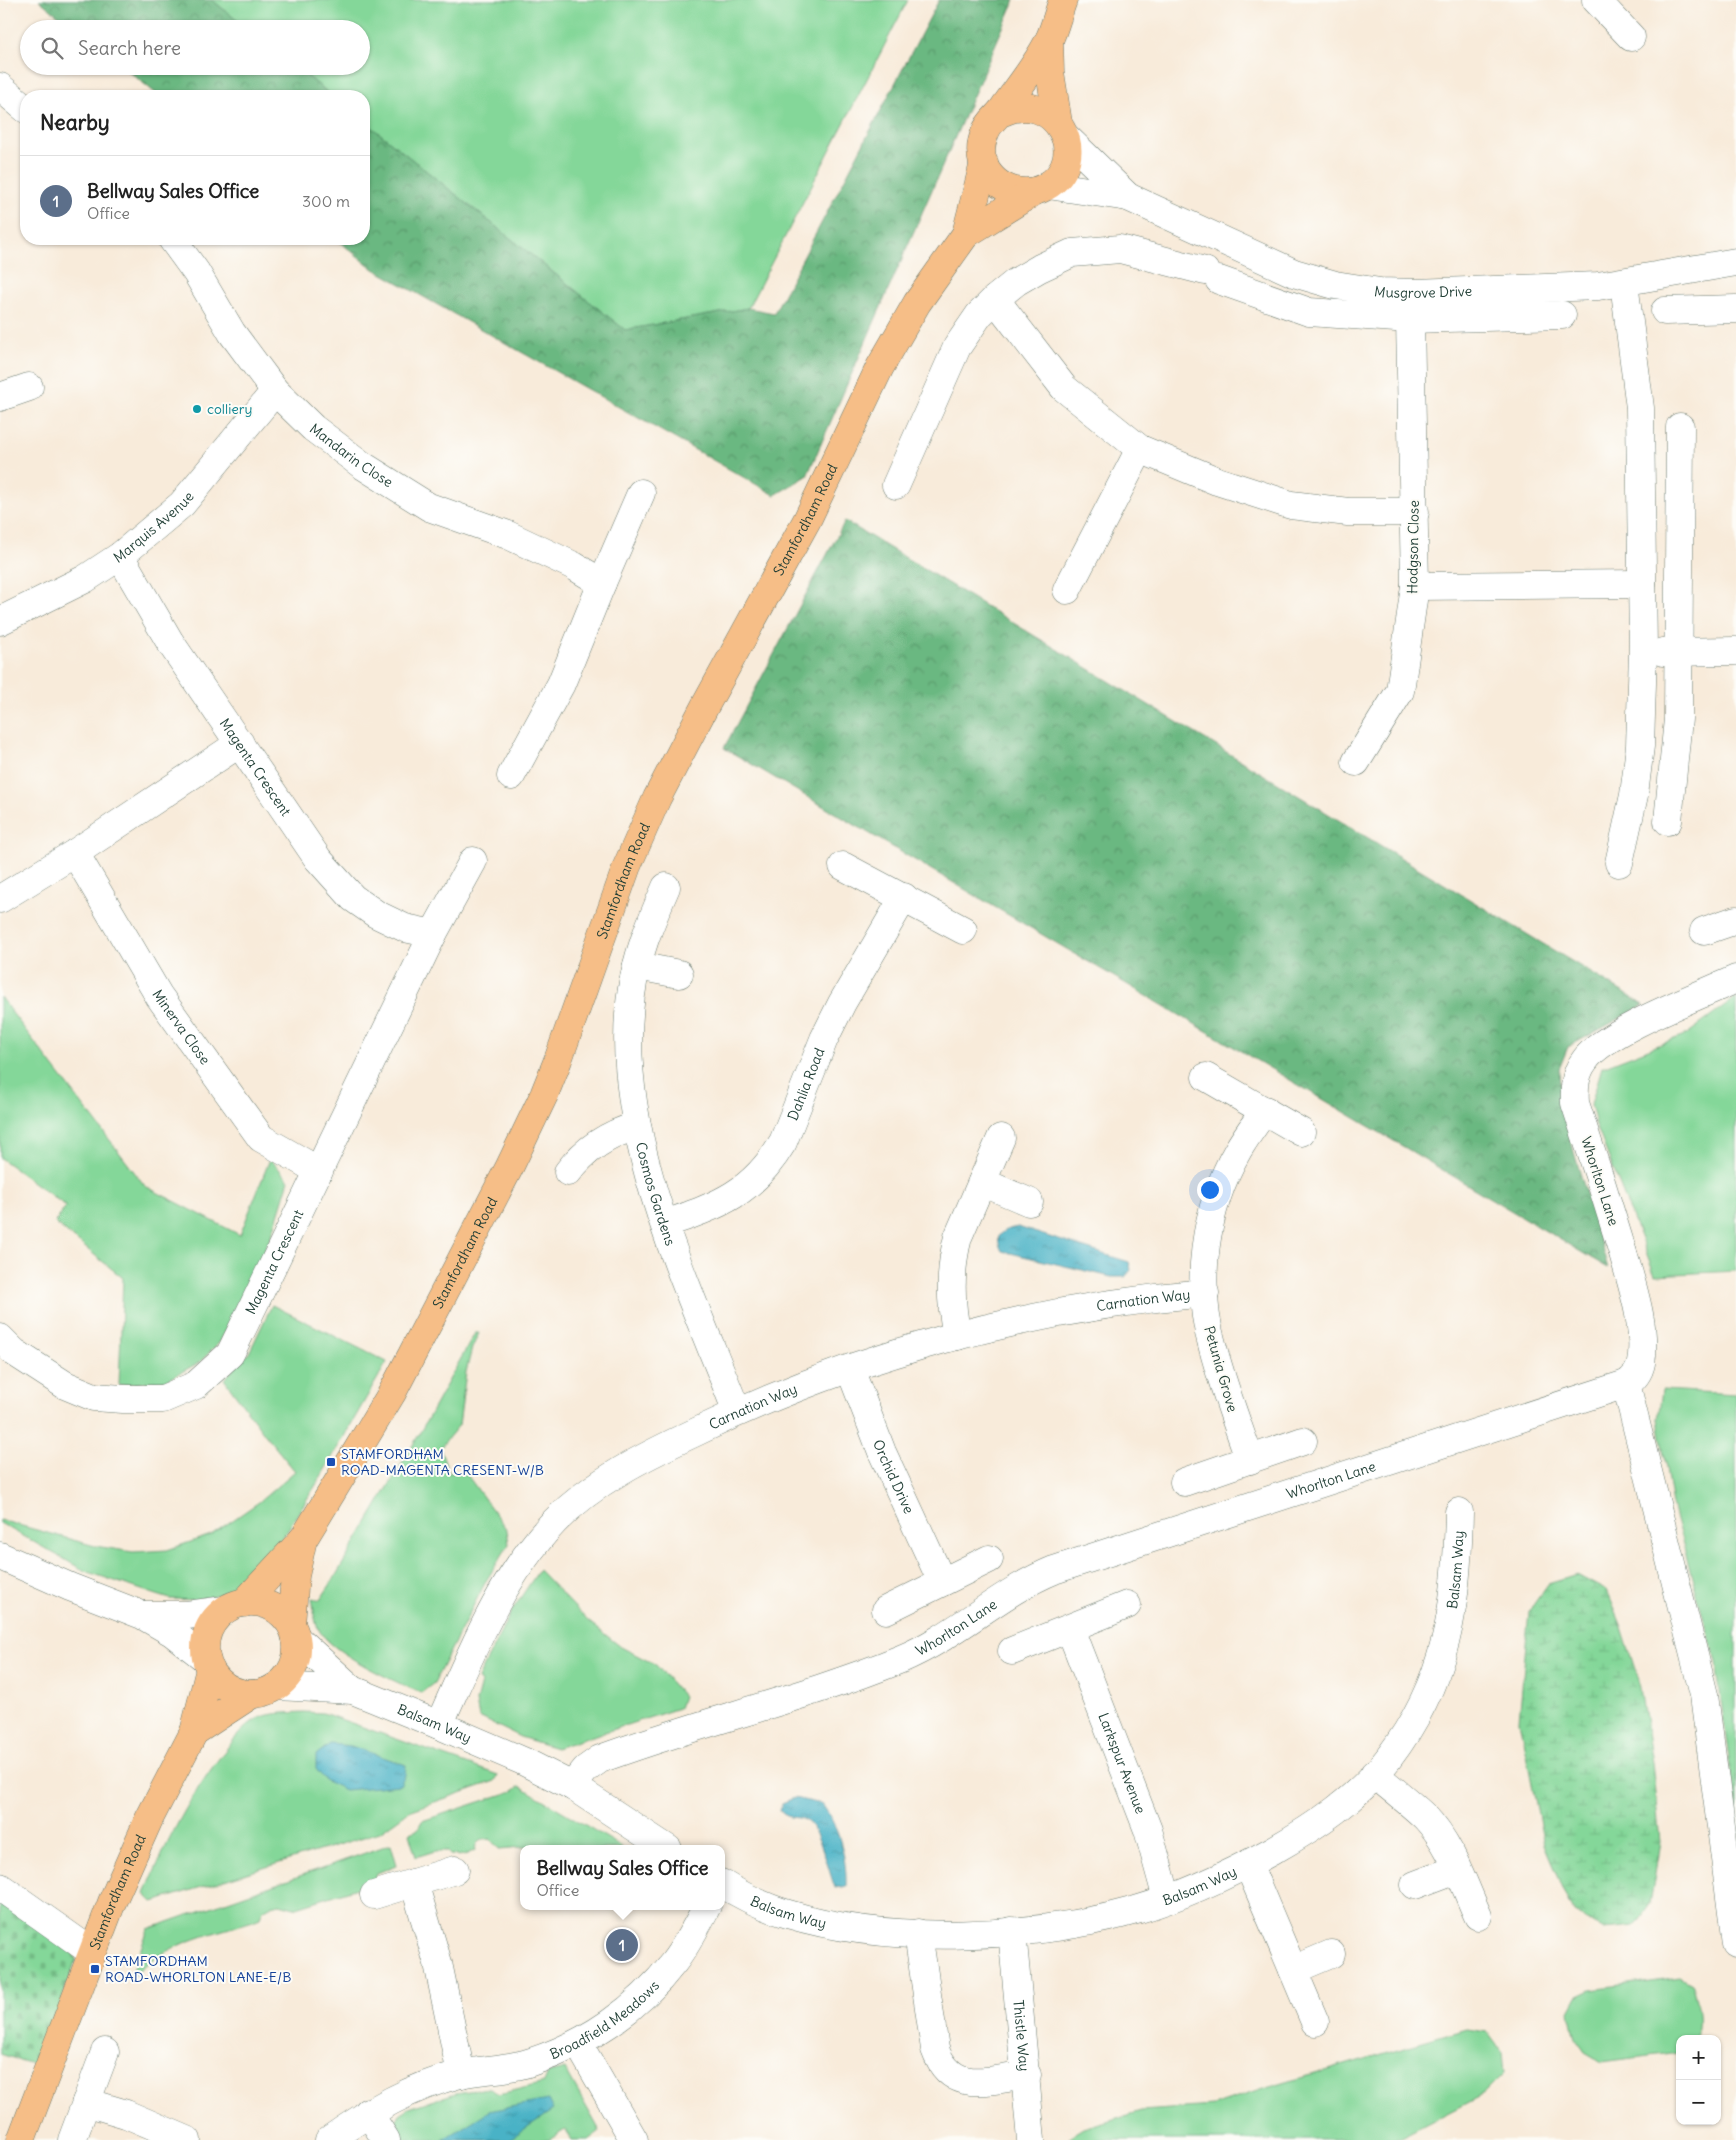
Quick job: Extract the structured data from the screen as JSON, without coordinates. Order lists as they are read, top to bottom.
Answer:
{
  "streets": {
    "main road": ["Stamfordham Road"],
    "street": [
      "Musgrove Drive",
      "Mandarin Close",
      "Marquis Avenue",
      "Hodgson Close",
      "Magenta Crescent",
      "Minerva Close",
      "Dahlia Road",
      "Whorlton Lane",
      "Cosmos Gardens",
      "Carnation Way",
      "Petunia Grove",
      "Orchid Drive",
      "Balsam Way",
      "Larkspur Avenue",
      "Broadfield Meadows",
      "Thistle Way"
    ]
  },
  "crossings": [
    ["Mandarin Close", "Marquis Avenue"],
    ["Stamfordham Road", "Balsam Way"],
    ["Marquis Avenue", "Magenta Crescent"],
    ["Magenta Crescent", "Minerva Close"],
    ["Dahlia Road", "Cosmos Gardens"],
    ["Whorlton Lane", "Balsam Way"],
    ["Cosmos Gardens", "Carnation Way"],
    ["Carnation Way", "Petunia Grove"],
    ["Carnation Way", "Orchid Drive"],
    ["Carnation Way", "Balsam Way"],
    ["Balsam Way", "Larkspur Avenue"],
    ["Balsam Way", "Thistle Way"]
  ],
  "places": {
    "other": ["colliery"],
    "transit": ["STAMFORDHAM ROAD-MAGENTA CRESENT-W/B", "STAMFORDHAM ROAD-WHORLTON LANE-E/B"]
  },
  "page": {
    "search": "Search here",
    "heading": "Nearby",
    "list": [
      {
        "mark": "1",
        "name": "Bellway Sales Office",
        "note": "Office",
        "value": "300 m"
      }
    ],
    "popup": ["Bellway Sales Office", "Office"],
    "pins": "1",
    "map_buttons": ["+", "−"]
  }
}
